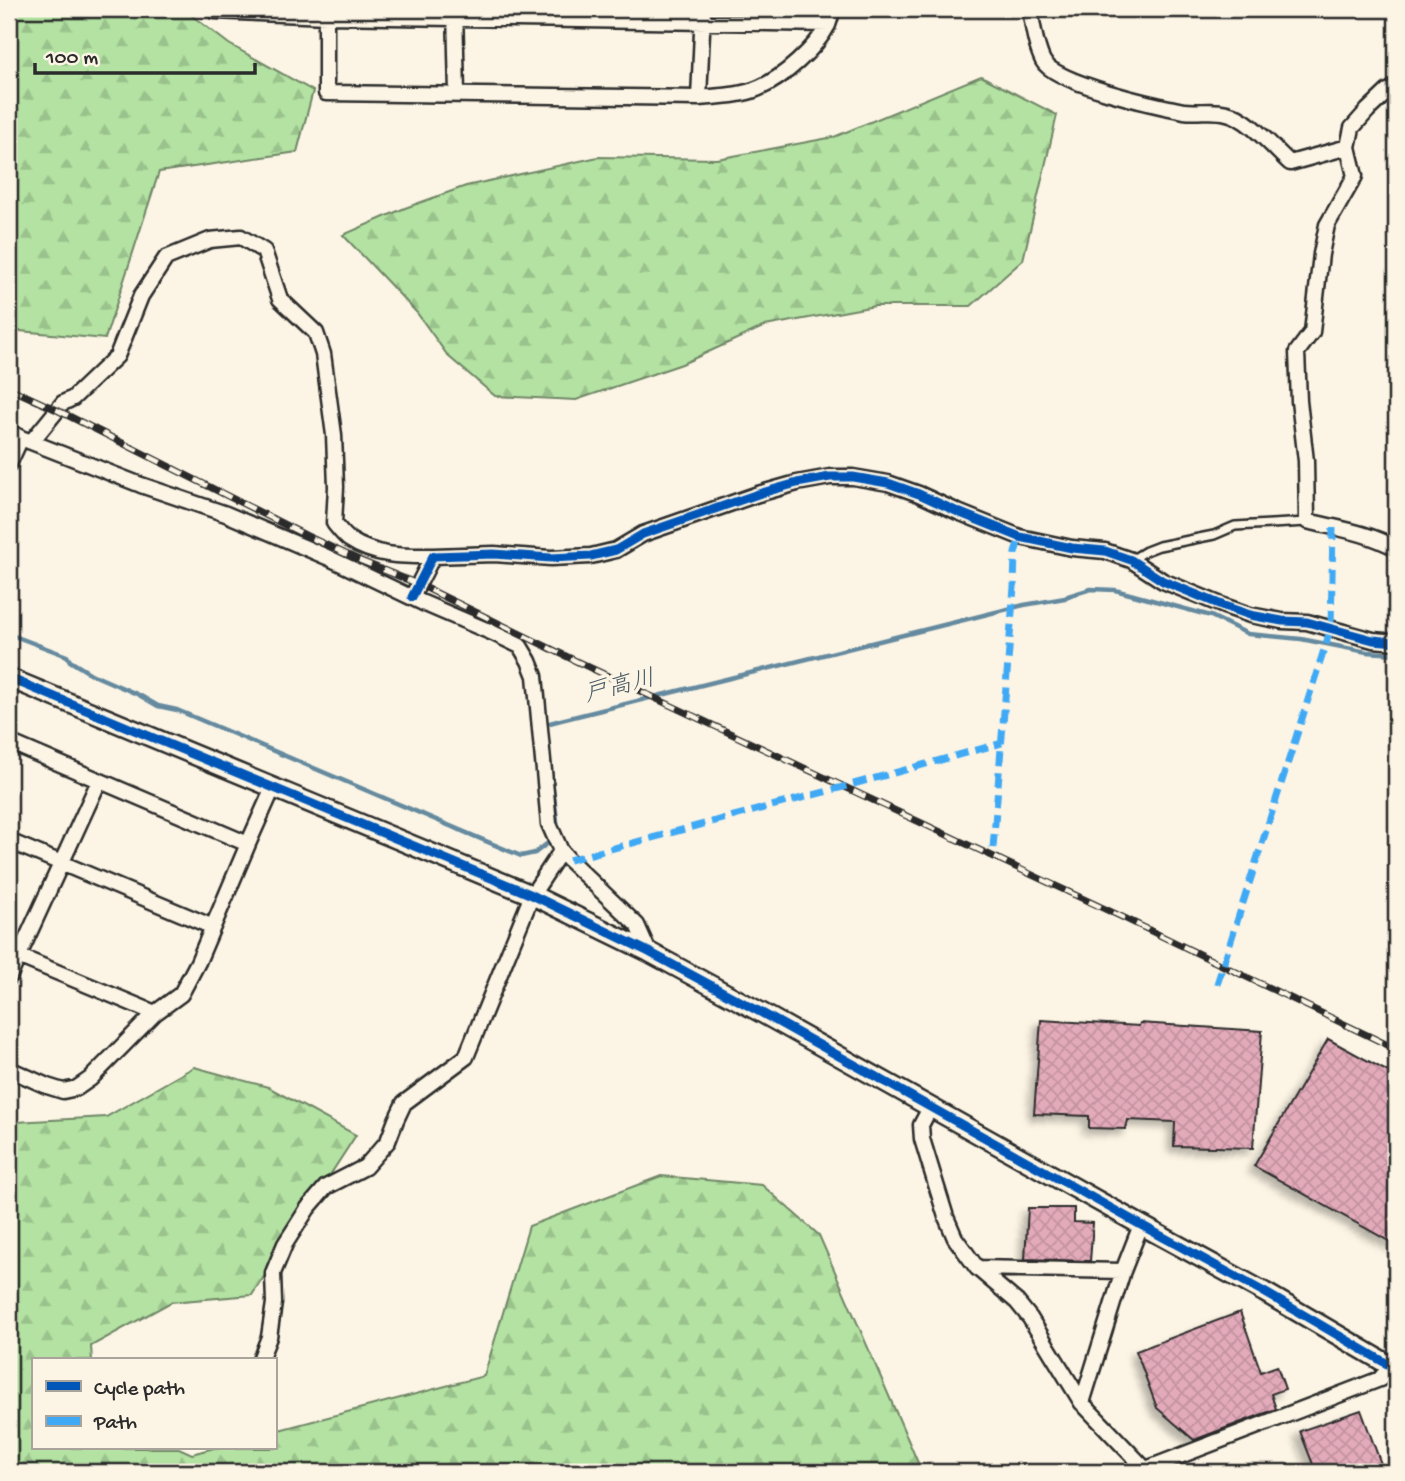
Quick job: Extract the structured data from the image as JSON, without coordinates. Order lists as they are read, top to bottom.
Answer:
{
  "water": ["戸高川"],
  "legend": ["Cycle path", "Path"],
  "scale_bar": "100 m"
}
